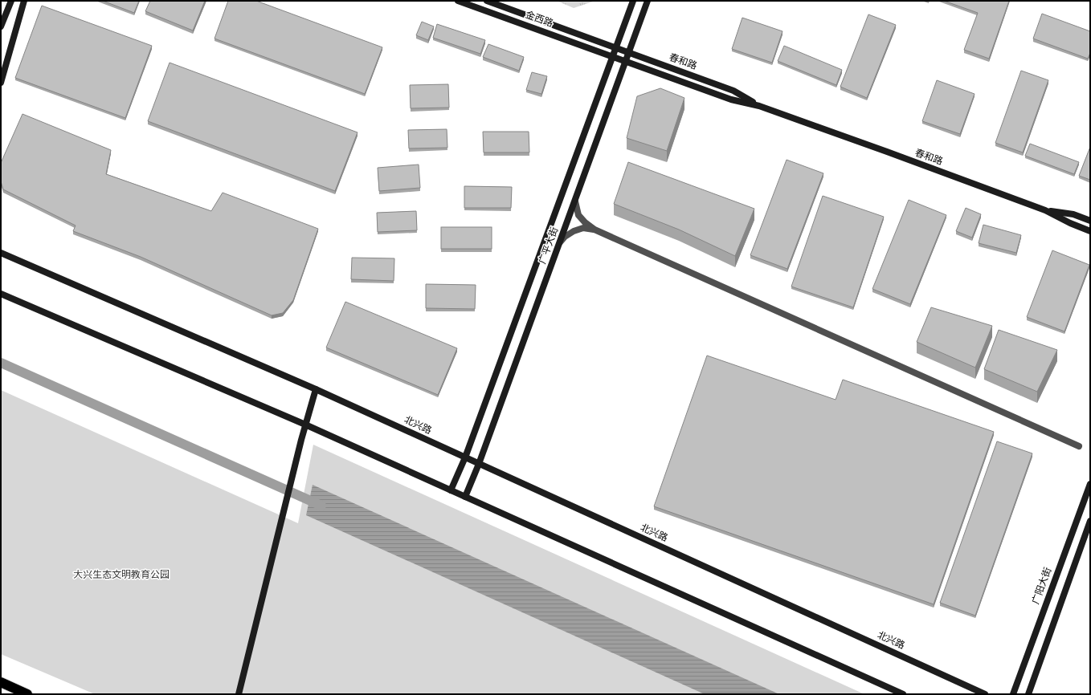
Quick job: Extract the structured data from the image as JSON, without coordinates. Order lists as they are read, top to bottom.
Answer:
{
  "streets": {
    "street": [
      "金西路",
      "春和路",
      "广平大街",
      "北兴路",
      "广阳大街"
    ]
  },
  "crossings": [
    ["金西路", "春和路"],
    ["金西路", "广平大街"],
    ["春和路", "广平大街"],
    ["广平大街", "北兴路"]
  ],
  "parks": ["大兴生态文明教育公园"]
}
